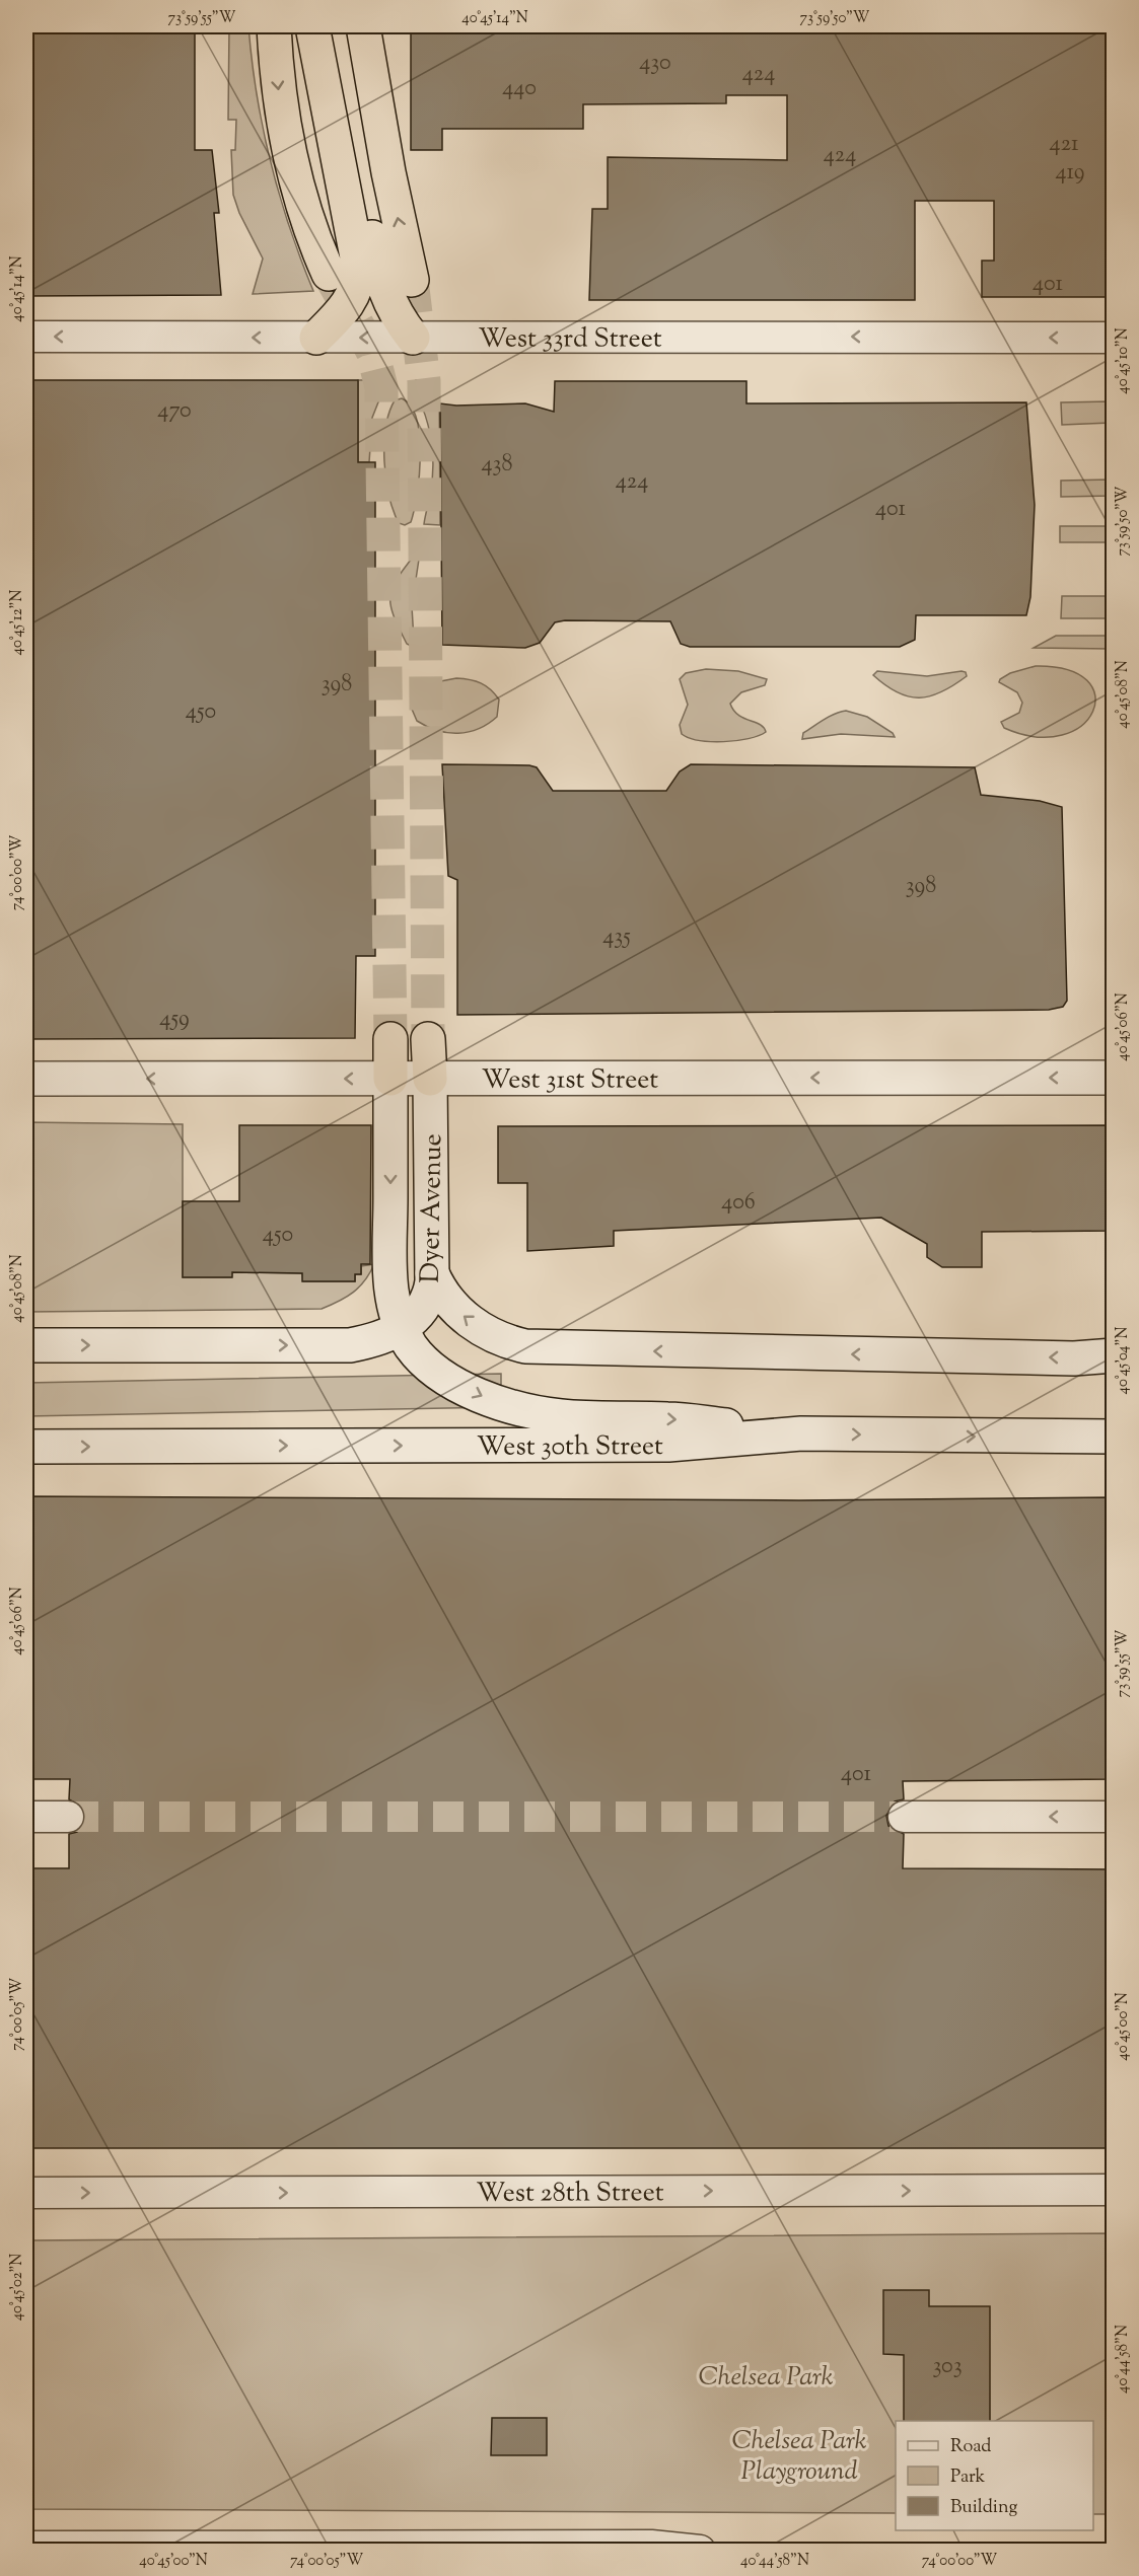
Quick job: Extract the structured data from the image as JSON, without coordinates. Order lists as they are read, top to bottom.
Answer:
{
  "streets": {
    "main road": ["West 31st Street", "Dyer Avenue", "West 30th Street"],
    "street": ["West 33rd Street", "West 28th Street"]
  },
  "crossings": [
    ["West 31st Street", "Dyer Avenue"],
    ["Dyer Avenue", "West 30th Street"]
  ],
  "one_way": ["West 33rd Street", "West 28th Street"],
  "parks": ["Chelsea Park", "Chelsea Park Playground"],
  "house_numbers": [
    "430",
    "424",
    "440",
    "421",
    "424",
    "419",
    "401",
    "470",
    "438",
    "424",
    "401",
    "398",
    "450",
    "398",
    "435",
    "459",
    "406",
    "450",
    "401",
    "303"
  ],
  "legend": ["Road", "Park", "Building"],
  "coordinates": [
    "73°59'55\"W",
    "40°45'14\"N",
    "73°59'50\"W",
    "40°45'10\"N",
    "40°45'12\"N",
    "40°45'08\"N",
    "74°00'00\"W",
    "40°45'06\"N",
    "40°45'04\"N",
    "74°00'05\"W",
    "40°45'00\"N",
    "40°45'02\"N",
    "40°44'58\"N"
  ]
}
